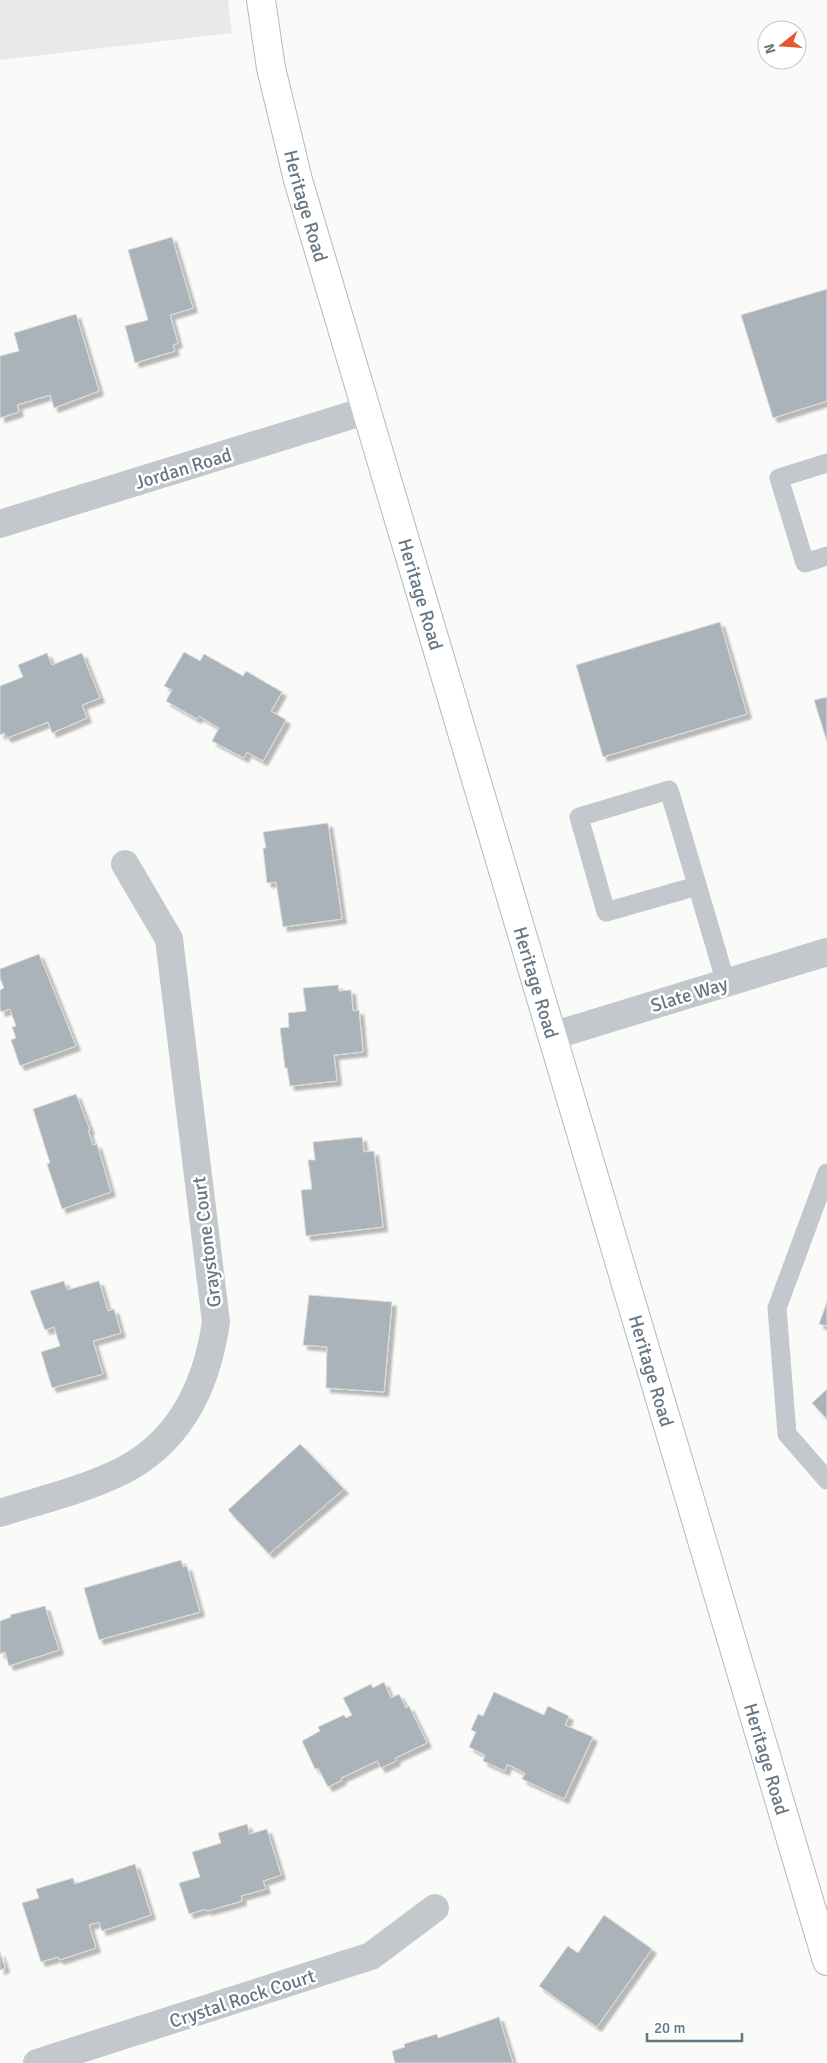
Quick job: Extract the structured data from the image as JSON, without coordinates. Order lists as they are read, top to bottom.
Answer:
{
  "streets": {
    "main road": ["Heritage Road"],
    "street": [
      "Jordan Road",
      "Slate Way",
      "Graystone Court",
      "Crystal Rock Court"
    ]
  },
  "crossings": [
    ["Heritage Road", "Jordan Road"],
    ["Heritage Road", "Slate Way"]
  ],
  "scale_bar": "20 m",
  "north": "left"
}
